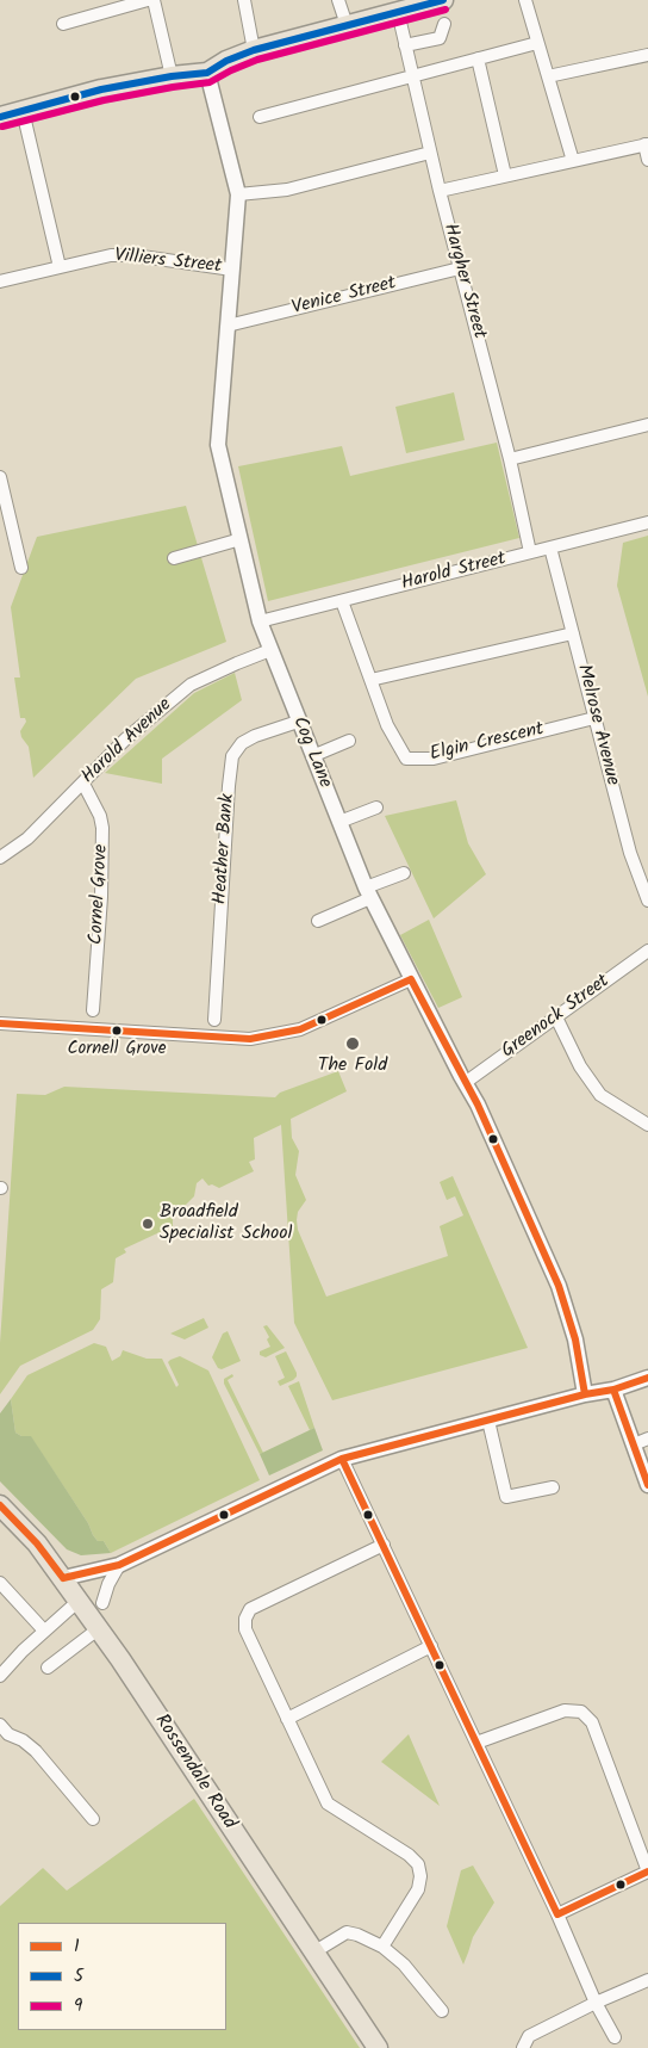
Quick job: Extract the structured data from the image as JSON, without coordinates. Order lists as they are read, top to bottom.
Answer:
{
  "streets": {
    "main road": ["Rossendale Road"],
    "street": [
      "Villiers Street",
      "Hargher Street",
      "Venice Street",
      "Harold Street",
      "Melrose Avenue",
      "Harold Avenue",
      "Elgin Crescent",
      "Cog Lane",
      "Heather Bank",
      "Cornel Grove",
      "Greenock Street"
    ]
  },
  "crossings": [
    ["Villiers Street", "Cog Lane"],
    ["Hargher Street", "Venice Street"],
    ["Hargher Street", "Harold Street"],
    ["Venice Street", "Cog Lane"],
    ["Harold Street", "Melrose Avenue"],
    ["Harold Street", "Elgin Crescent"],
    ["Harold Street", "Cog Lane"],
    ["Melrose Avenue", "Elgin Crescent"],
    ["Harold Avenue", "Cog Lane"],
    ["Harold Avenue", "Cornel Grove"],
    ["Cog Lane", "Heather Bank"],
    ["Cog Lane", "Greenock Street"]
  ],
  "places": ["Cornell Grove", "The Fold", "Broadfield Specialist School"],
  "lines": ["transit line 5", "transit line 9", "transit line 1"],
  "legend": ["1", "5", "9"]
}
